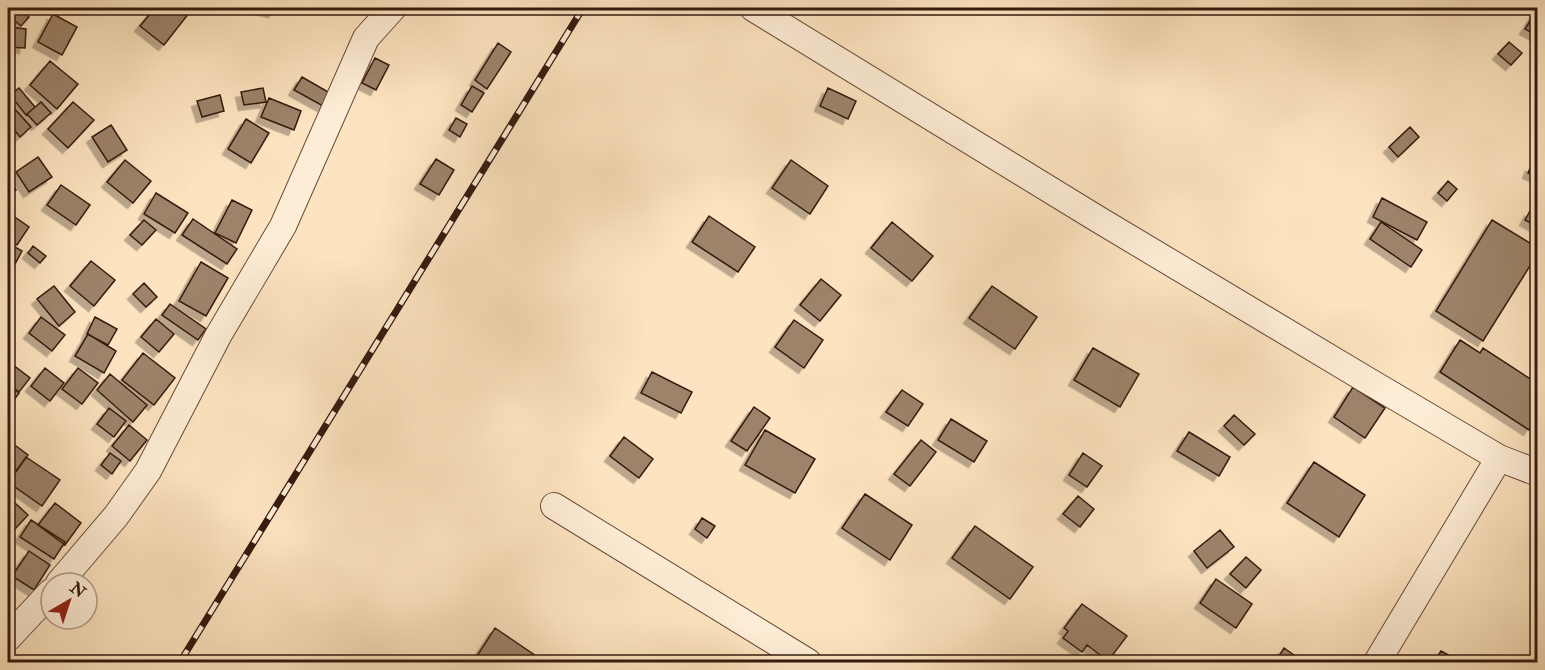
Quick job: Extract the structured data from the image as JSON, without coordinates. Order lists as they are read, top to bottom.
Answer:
{
  "north": "top right"
}
